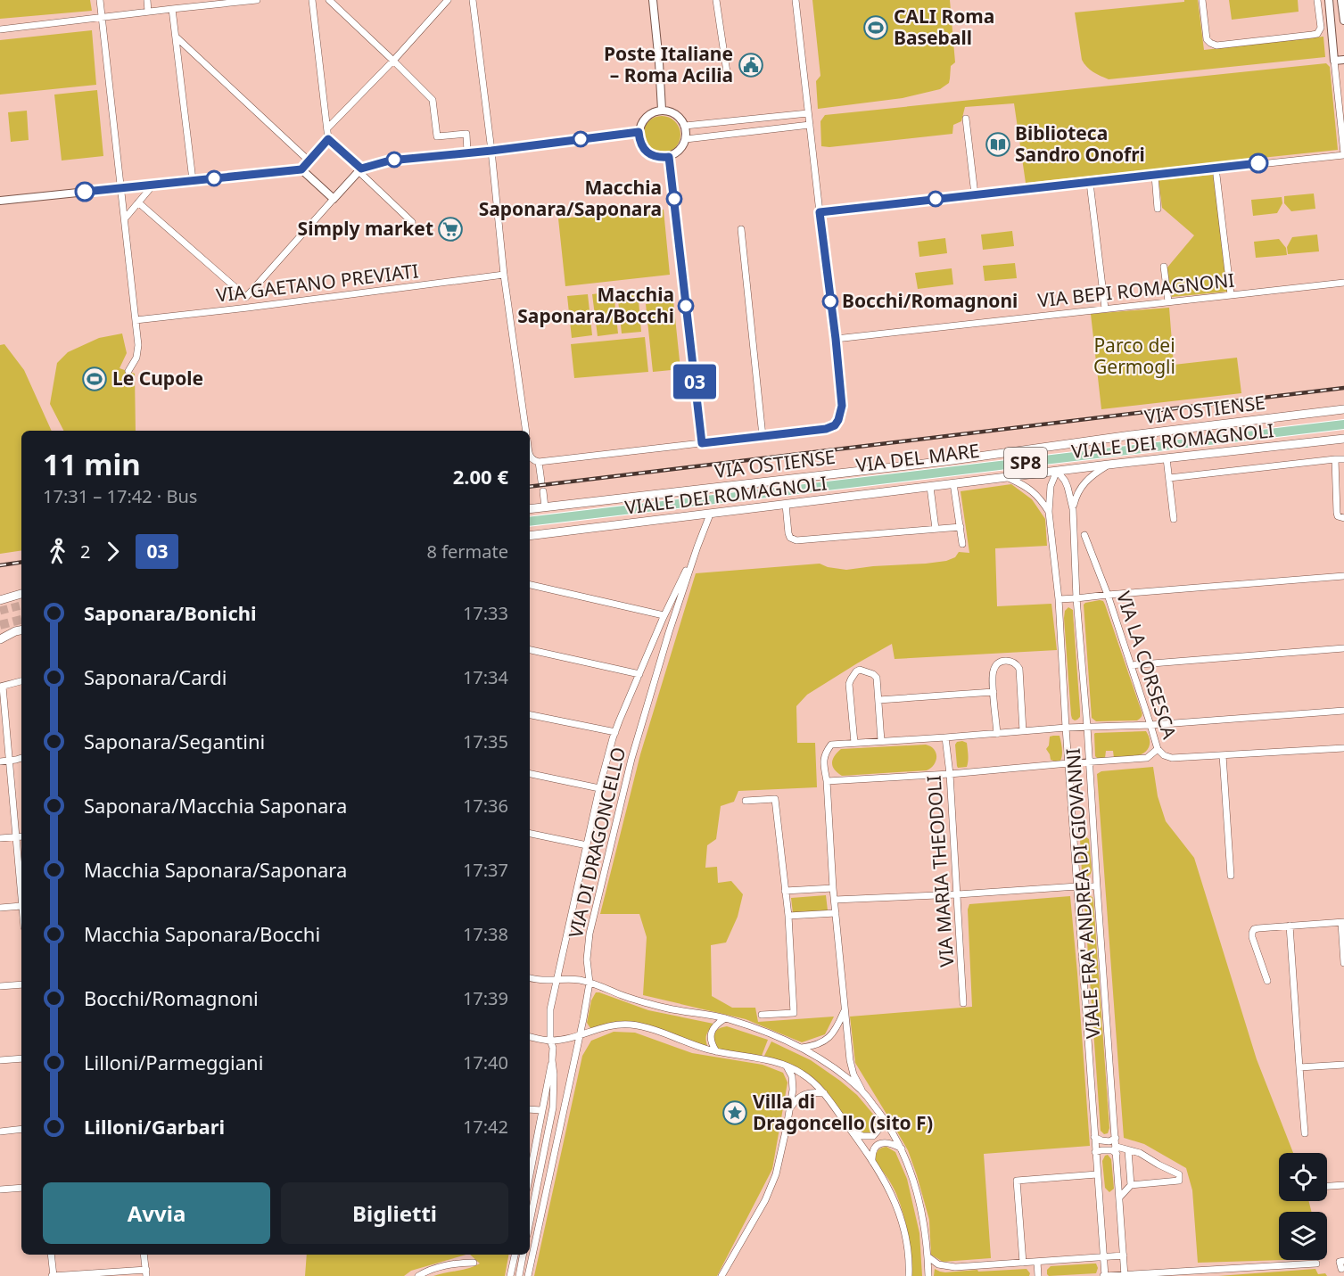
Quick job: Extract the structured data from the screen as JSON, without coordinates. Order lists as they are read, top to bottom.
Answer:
{
  "streets": {
    "main road": [
      "VIA OSTIENSE",
      "VIALE DEI ROMAGNOLI",
      "VIA DEL MARE",
      "SP8"
    ],
    "street": [
      "VIA GAETANO PREVIATI",
      "VIA BEPI ROMAGNONI",
      "VIA LA CORSESCA",
      "VIA DI DRAGONCELLO",
      "VIA MARIA THEODOLI",
      "VIALE FRA' ANDREA DI GIOVANNI"
    ]
  },
  "crossings": [
    ["VIALE DEI ROMAGNOLI", "VIA DI DRAGONCELLO"],
    ["VIALE DEI ROMAGNOLI", "VIALE FRA' ANDREA DI GIOVANNI"]
  ],
  "parks": ["Parco dei Germogli"],
  "places": {
    "sports": ["CALI Roma Baseball", "Le Cupole"],
    "public building": ["Poste Italiane – Roma Acilia"],
    "library": ["Biblioteca Sandro Onofri"],
    "other": ["Macchia Saponara/Saponara", "Bocchi/Romagnoni", "Macchia Saponara/Bocchi"],
    "supermarket": ["Simply market"],
    "place": ["Villa di Dragoncello (sito F)"]
  },
  "lines": ["bus line 03"],
  "page": {
    "on_map": "03",
    "heading": ["11 min", "17:31 – 17:42 · Bus", "2.00 €"],
    "legs": ["2", "03", "8 fermate"],
    "list": [
      {
        "name": "Saponara/Bonichi",
        "value": "17:33"
      },
      {
        "name": "Saponara/Cardi",
        "value": "17:34"
      },
      {
        "name": "Saponara/Segantini",
        "value": "17:35"
      },
      {
        "name": "Saponara/Macchia Saponara",
        "value": "17:36"
      },
      {
        "name": "Macchia Saponara/Saponara",
        "value": "17:37"
      },
      {
        "name": "Macchia Saponara/Bocchi",
        "value": "17:38"
      },
      {
        "name": "Bocchi/Romagnoni",
        "value": "17:39"
      },
      {
        "name": "Lilloni/Parmeggiani",
        "value": "17:40"
      },
      {
        "name": "Lilloni/Garbari",
        "value": "17:42"
      }
    ],
    "buttons": ["Avvia", "Biglietti"]
  }
}
